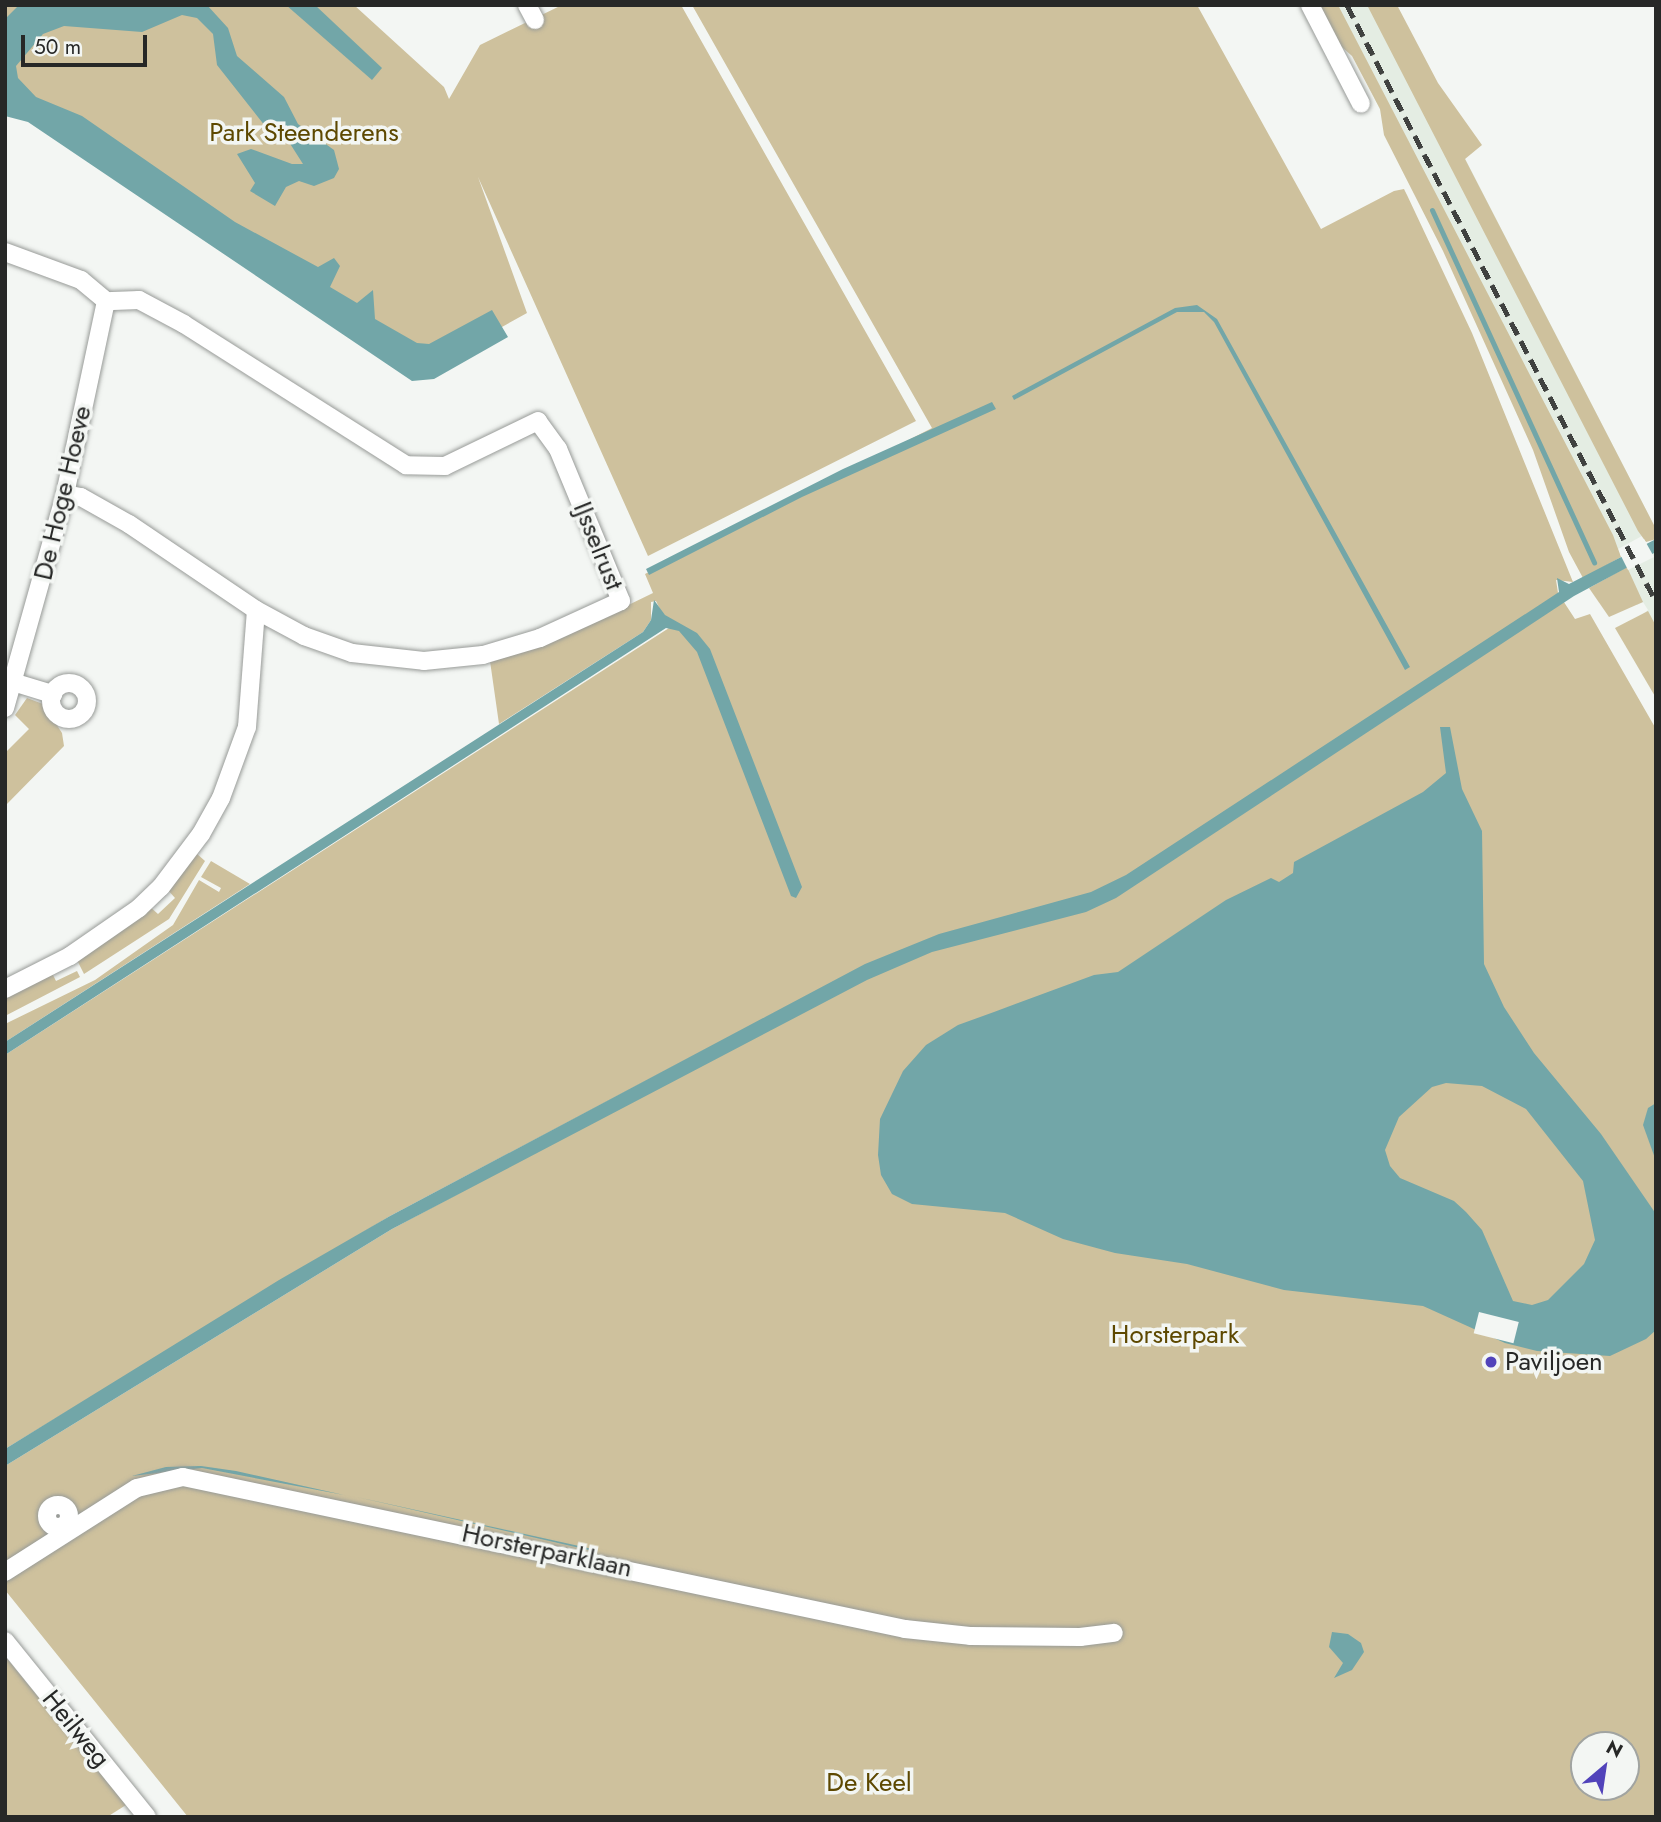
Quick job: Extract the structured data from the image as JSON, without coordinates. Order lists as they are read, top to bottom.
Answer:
{
  "streets": {
    "street": [
      "De Hoge Hoeve",
      "IJsselrust",
      "Horsterparklaan",
      "Heilweg"
    ]
  },
  "crossings": [
    ["De Hoge Hoeve", "IJsselrust"]
  ],
  "parks": ["Park Steenderens", "Horsterpark", "De Keel"],
  "places": ["Paviljoen"],
  "scale_bar": "50 m",
  "north": "top right"
}
